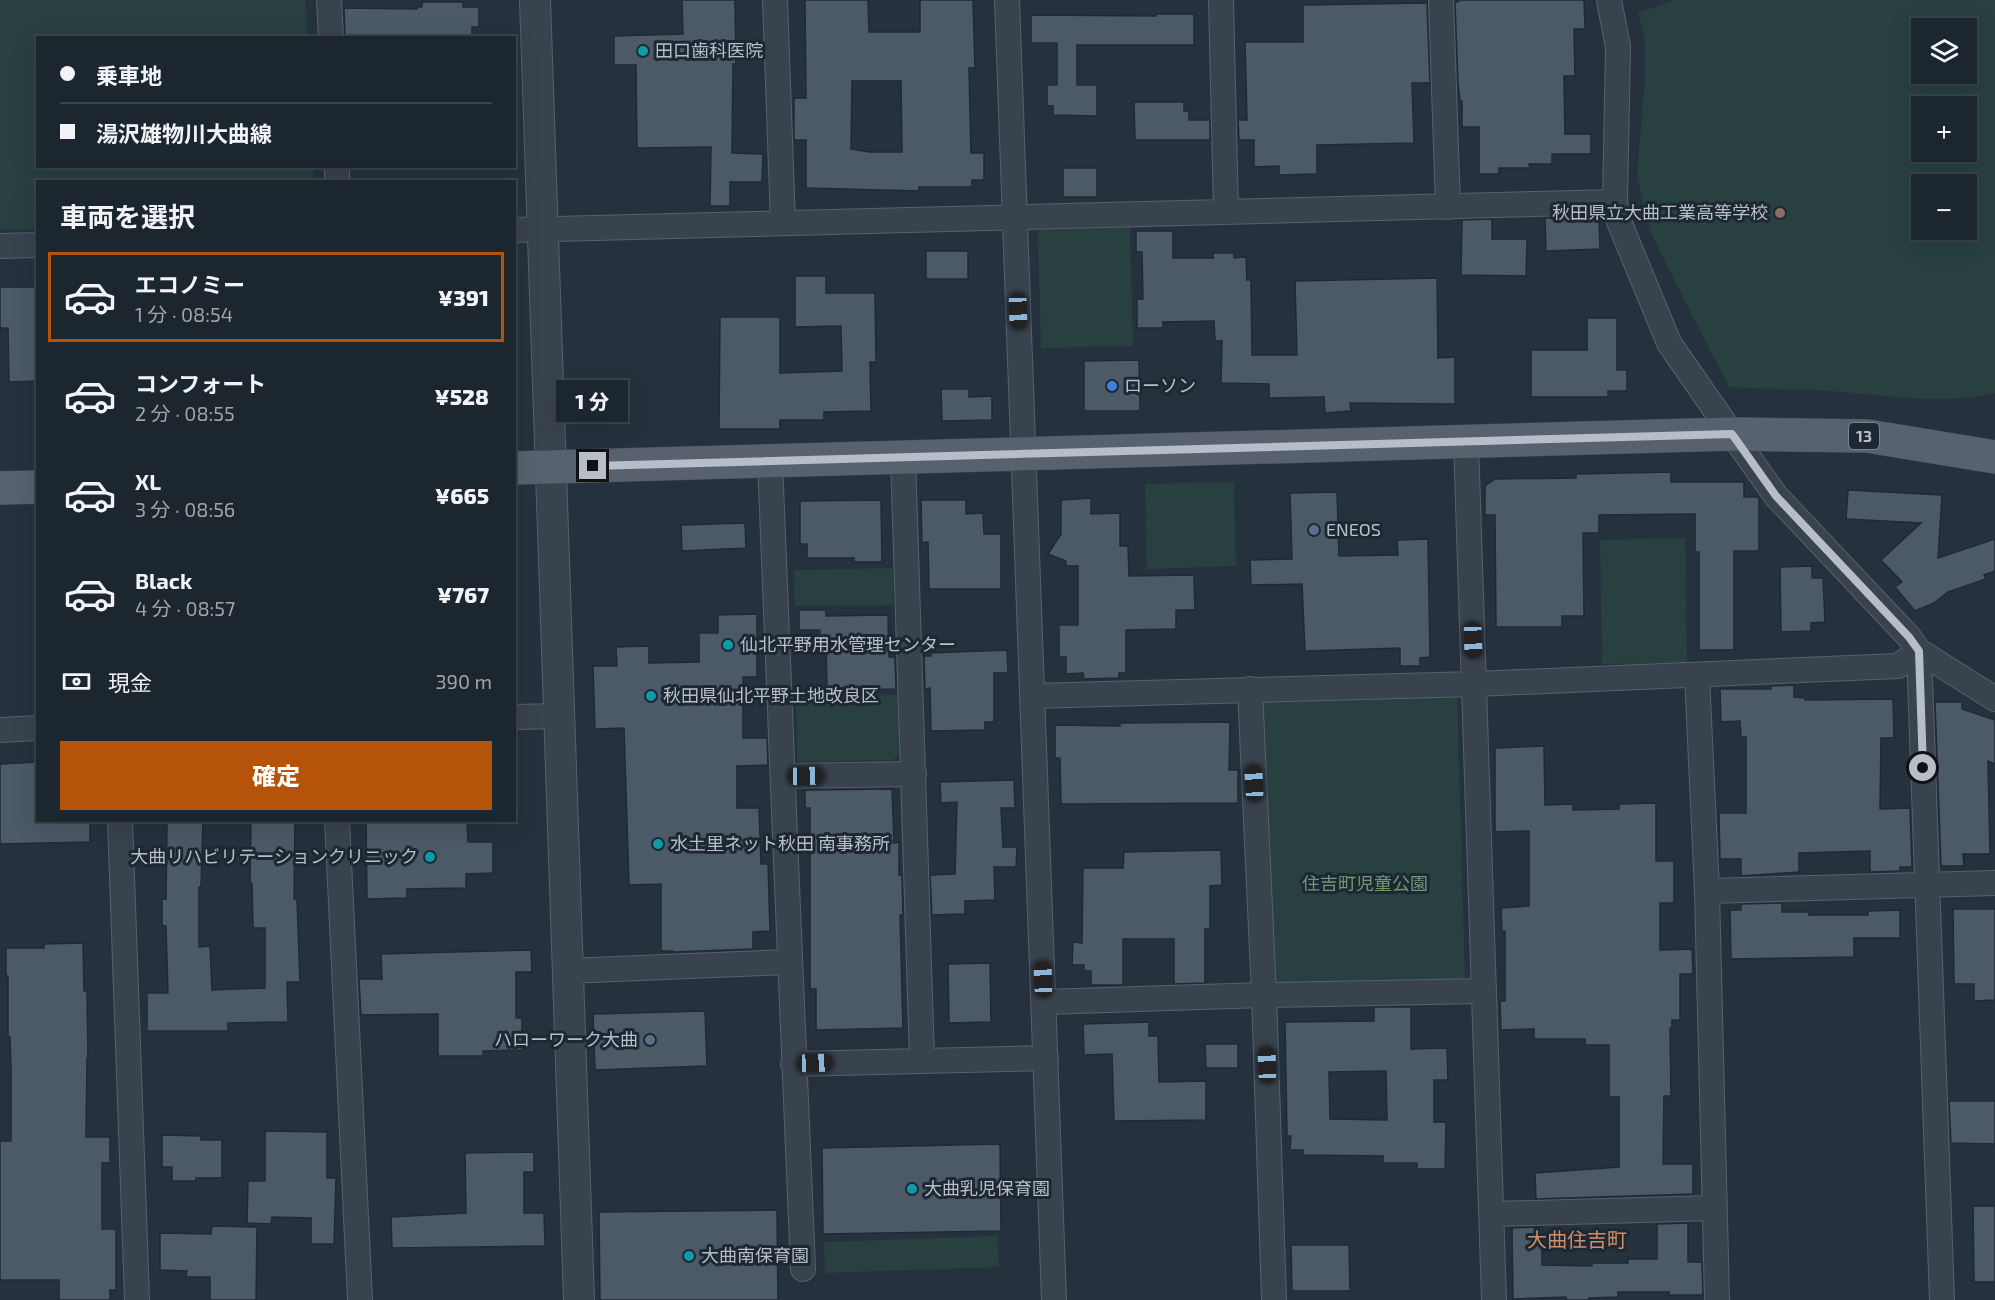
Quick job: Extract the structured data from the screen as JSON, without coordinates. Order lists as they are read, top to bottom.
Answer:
{
  "streets": {
    "main road": ["13"]
  },
  "districts": ["大曲住吉町"],
  "parks": ["住吉町児童公園"],
  "places": [
    "田口歯科医院",
    "秋田県立大曲工業高等学校",
    "ローソン",
    "ENEOS",
    "仙北平野用水管理センター",
    "秋田県仙北平野土地改良区",
    "水土里ネット秋田 南事務所",
    "大曲リハビリテーションクリニック",
    "ハローワーク大曲",
    "大曲乳児保育園",
    "大曲南保育園"
  ],
  "page": {
    "map_buttons": ["+", "−"],
    "banner": ["乗車地", "湯沢雄物川大曲線"],
    "heading": "車両を選択",
    "list": [
      {
        "name": "エコノミー",
        "note": "1 分 · 08:54",
        "value": "¥391"
      },
      {
        "name": "コンフォート",
        "note": "2 分 · 08:55",
        "value": "¥528"
      },
      {
        "name": "XL",
        "note": "3 分 · 08:56",
        "value": "¥665"
      },
      {
        "name": "Black",
        "note": "4 分 · 08:57",
        "value": "¥767"
      }
    ],
    "bubble": "1 分",
    "pay": ["現金", "390 m"],
    "buttons": "確定"
  }
}
